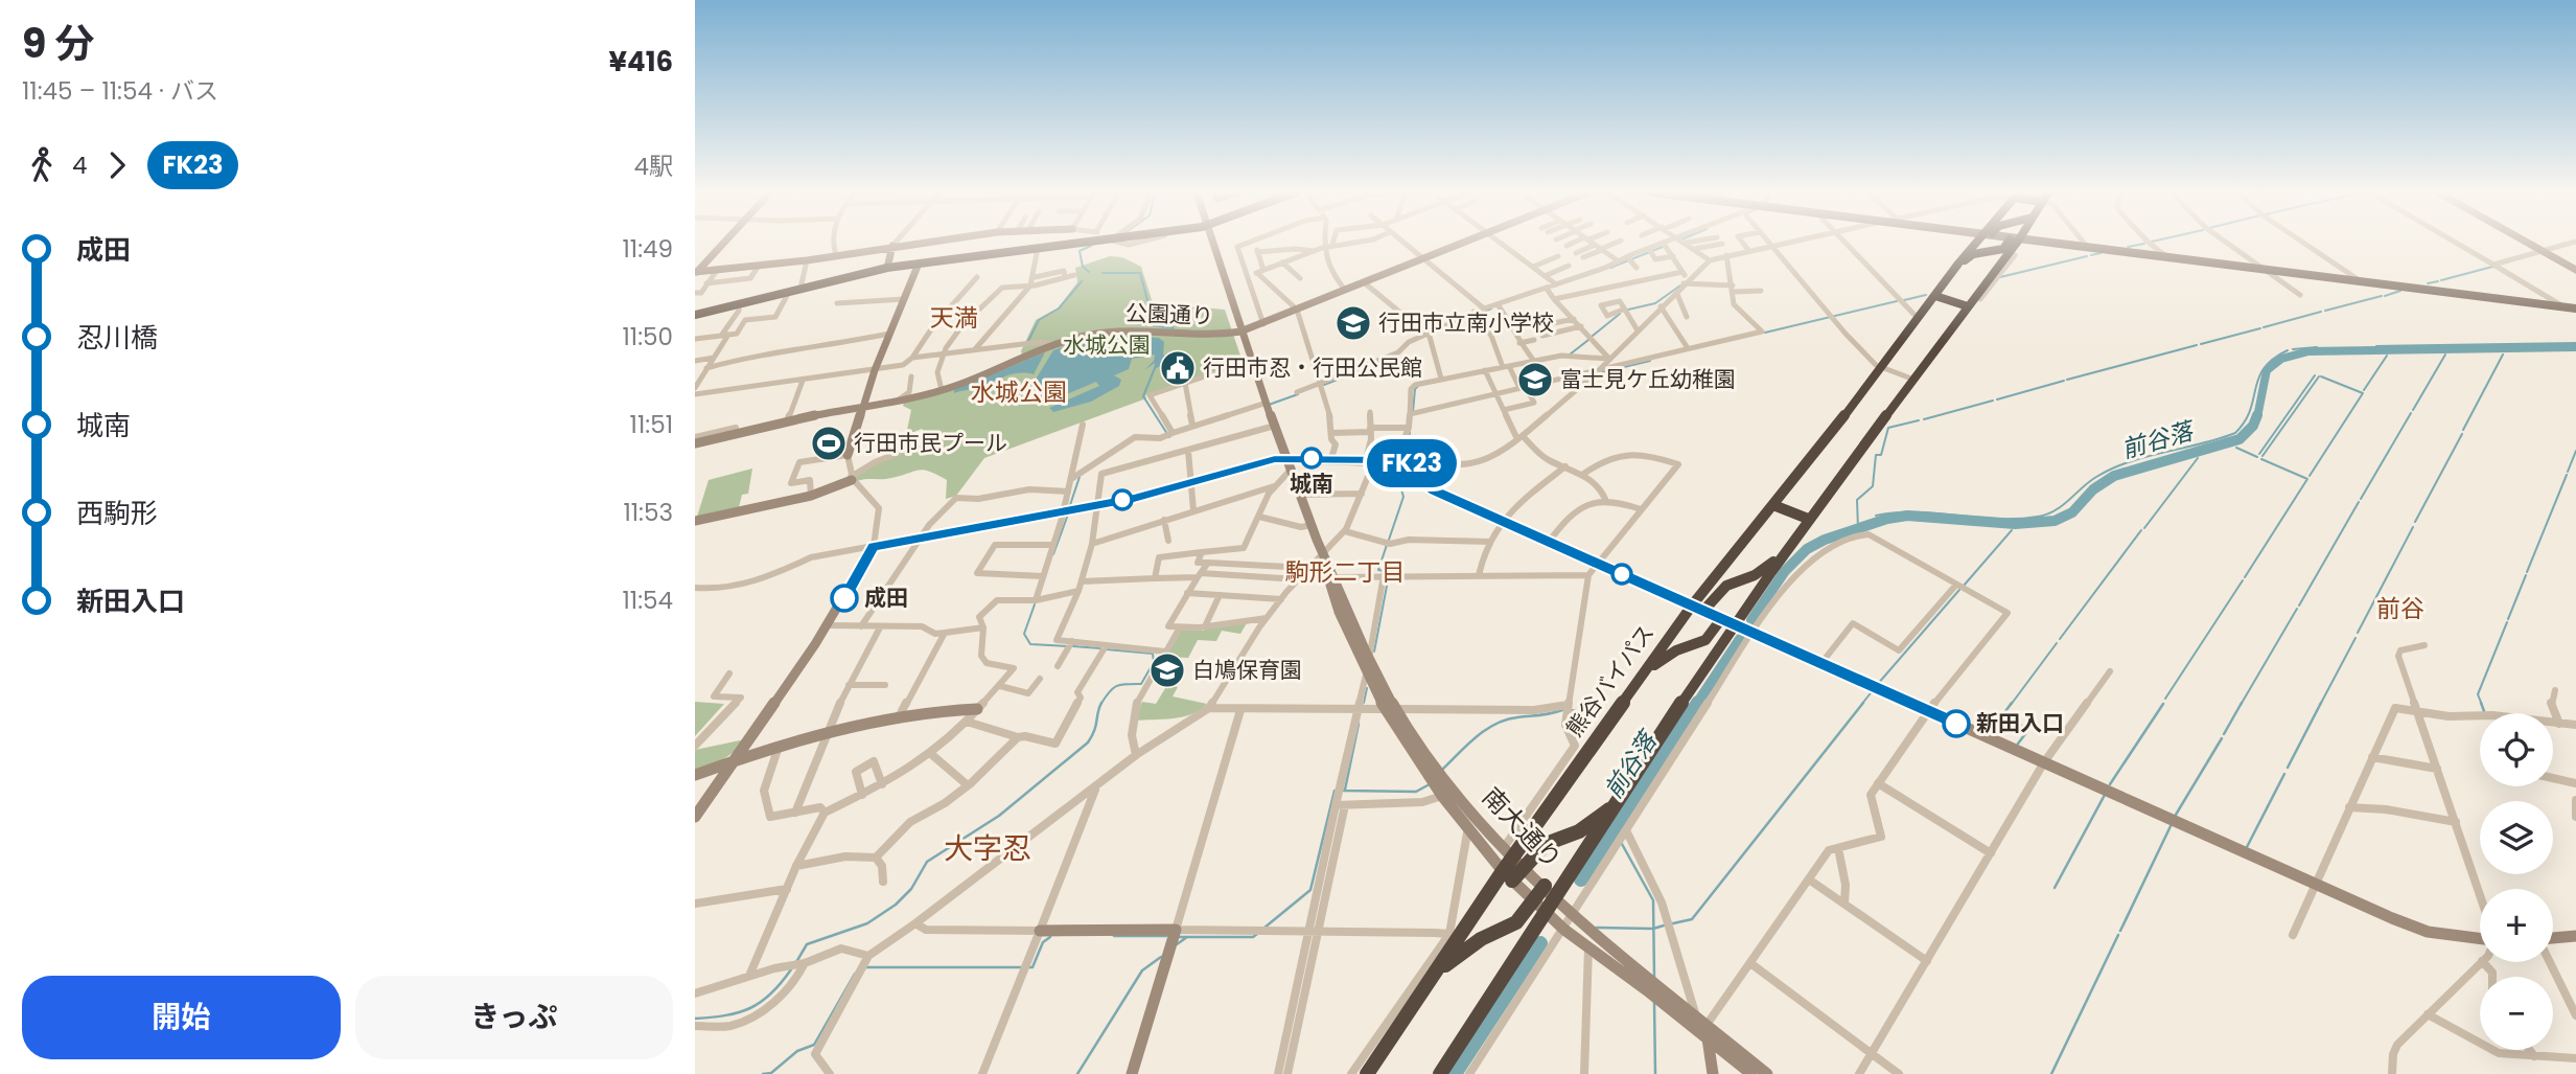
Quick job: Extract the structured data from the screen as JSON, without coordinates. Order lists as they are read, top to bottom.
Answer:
{
  "streets": {
    "highway": ["熊谷バイパス"],
    "street": ["公園通り", "南大通り"]
  },
  "crossings": [
    ["公園通り", "南大通り"],
    ["熊谷バイパス", "南大通り"]
  ],
  "districts": [
    "天満",
    "水城公園",
    "駒形二丁目",
    "前谷",
    "大字忍"
  ],
  "water": ["前谷落"],
  "parks": ["水城公園"],
  "places": {
    "school or university": ["行田市立南小学校", "富士見ケ丘幼稚園", "白鳩保育園"],
    "public building": ["行田市忍・行田公民館"],
    "sports": ["行田市民プール"],
    "other": ["城南", "成田", "新田入口"]
  },
  "lines": ["bus line FK23"],
  "page": {
    "heading": ["9 分", "11:45 – 11:54 · バス", "¥416"],
    "on_map": "FK23",
    "legs": ["4", "FK23", "4駅"],
    "list": [
      {
        "name": "成田",
        "value": "11:49"
      },
      {
        "name": "忍川橋",
        "value": "11:50"
      },
      {
        "name": "城南",
        "value": "11:51"
      },
      {
        "name": "西駒形",
        "value": "11:53"
      },
      {
        "name": "新田入口",
        "value": "11:54"
      }
    ],
    "map_buttons": ["+", "−"],
    "buttons": ["開始", "きっぷ"]
  }
}
